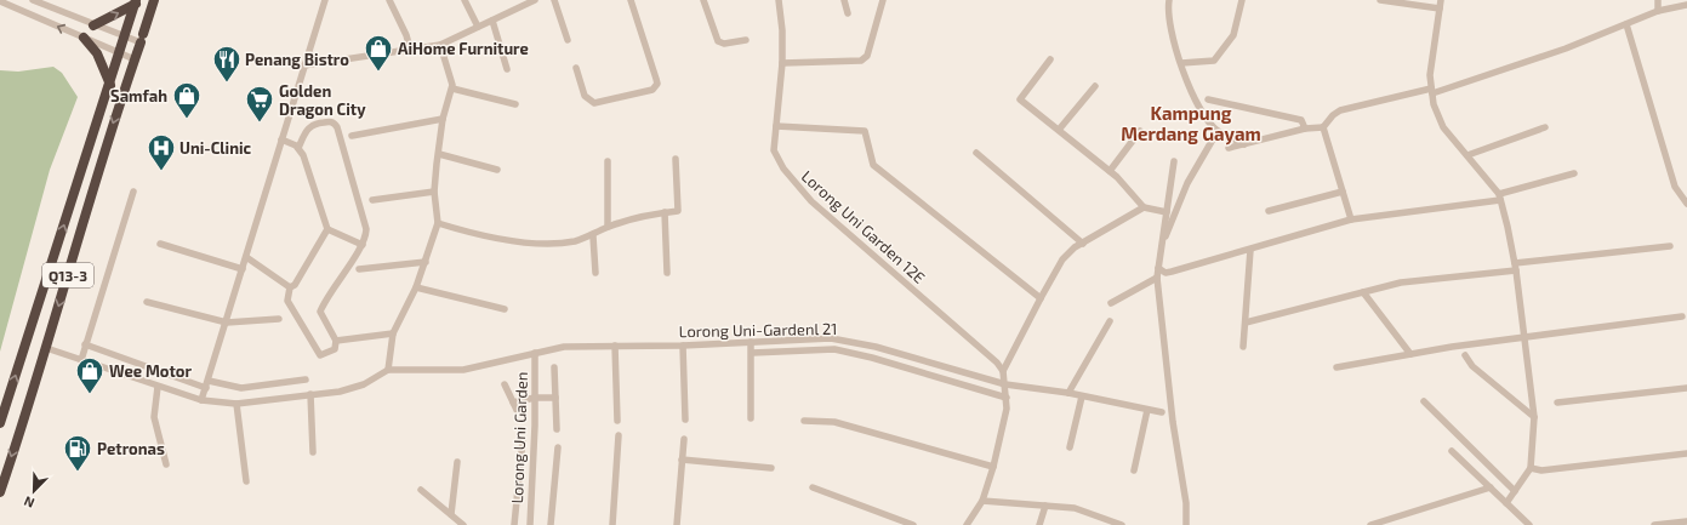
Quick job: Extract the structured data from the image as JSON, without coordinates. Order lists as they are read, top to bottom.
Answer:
{
  "streets": {
    "highway": ["Q13-3"],
    "street": ["Lorong Uni Garden 12E", "Lorong Uni-Gardenl 21", "Lorong Uni Garden"]
  },
  "crossings": [
    ["Lorong Uni-Gardenl 21", "Lorong Uni Garden"]
  ],
  "districts": ["Kampung Merdang Gayam"],
  "places": {
    "shop": ["AiHome Furniture", "Samfah", "Wee Motor"],
    "restaurant": ["Penang Bistro"],
    "supermarket": ["Golden Dragon City"],
    "hospital": ["Uni-Clinic"],
    "fuel station": ["Petronas"]
  },
  "north": "bottom left"
}
